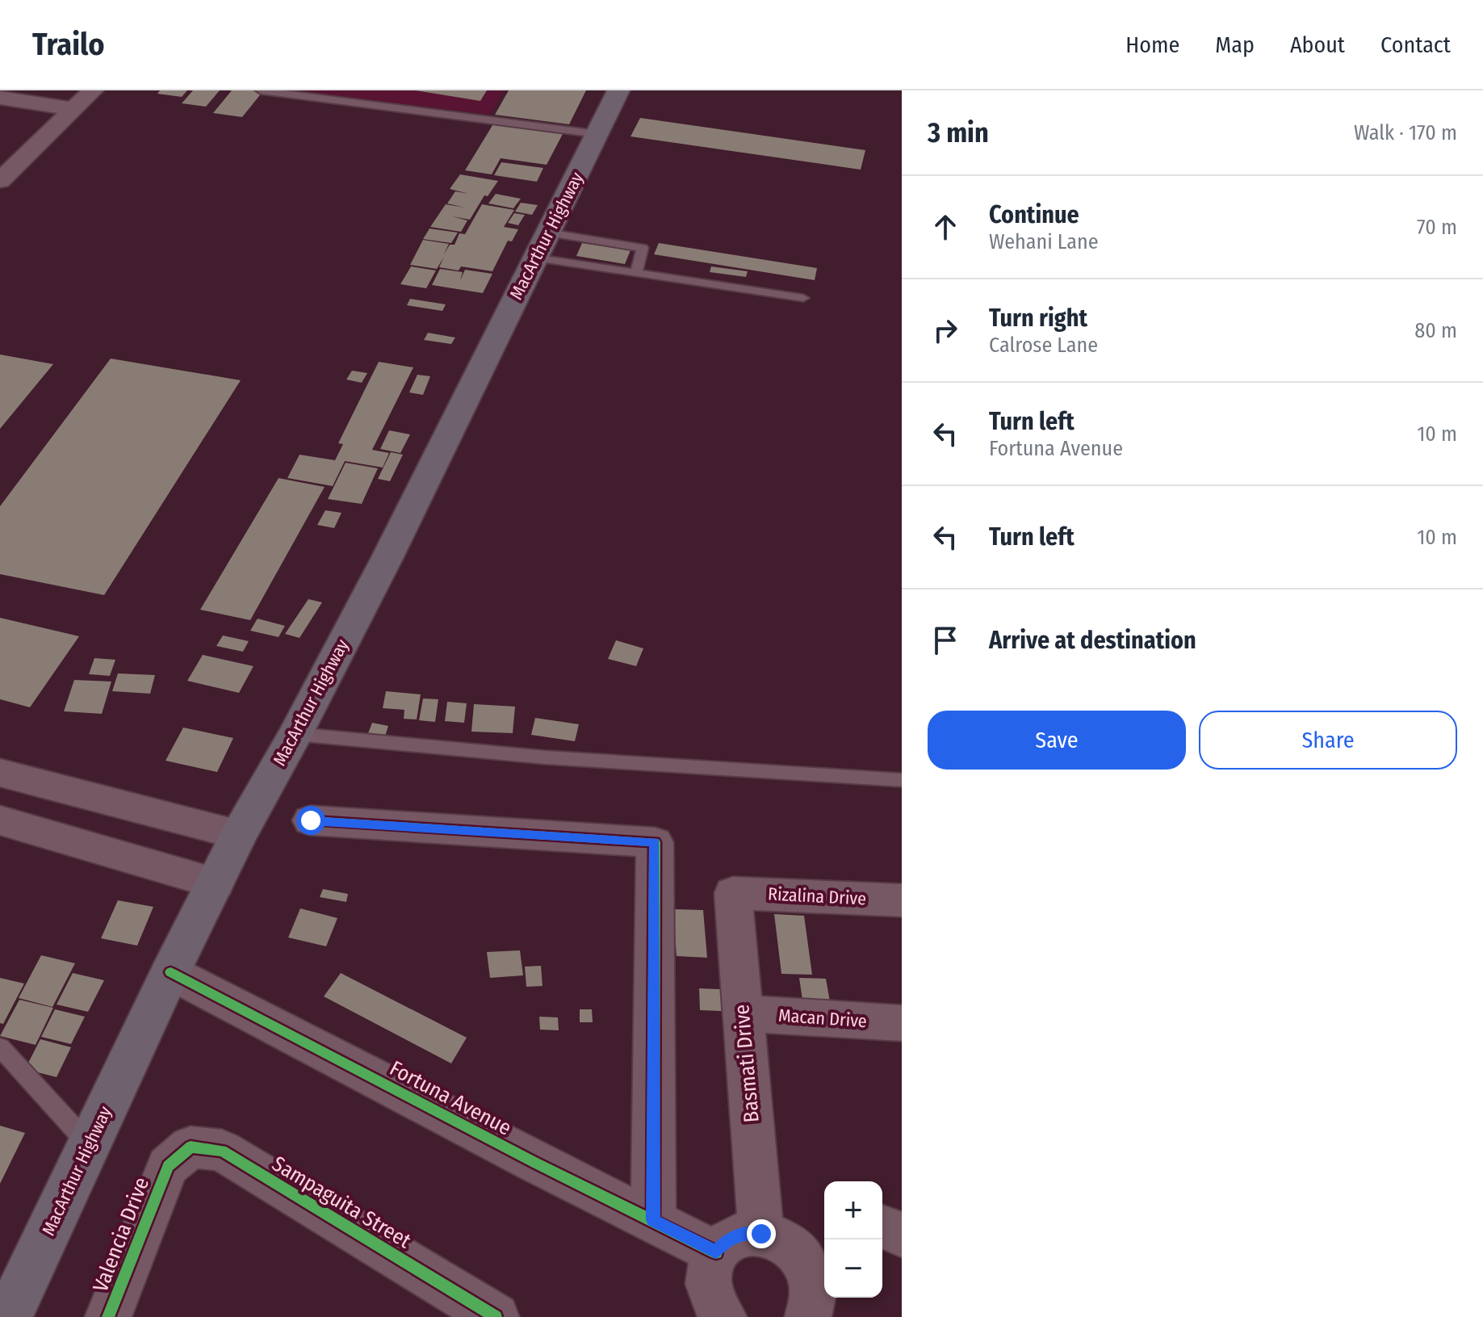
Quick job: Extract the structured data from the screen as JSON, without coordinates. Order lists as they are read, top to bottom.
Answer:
{
  "streets": {
    "highway": ["MacArthur Highway"],
    "street": [
      "Rizalina Drive",
      "Macan Drive",
      "Basmati Drive",
      "Fortuna Avenue",
      "Sampaguita Street",
      "Valencia Drive"
    ]
  },
  "crossings": [
    ["MacArthur Highway", "Fortuna Avenue"],
    ["Rizalina Drive", "Basmati Drive"],
    ["Macan Drive", "Basmati Drive"],
    ["Sampaguita Street", "Valencia Drive"]
  ],
  "page": {
    "header": "Trailo",
    "nav": [
      "Home",
      "Map",
      "About",
      "Contact"
    ],
    "heading": ["3 min", "Walk · 170 m"],
    "list": [
      ["Continue", "Wehani Lane", "70 m"],
      ["Turn right", "Calrose Lane", "80 m"],
      ["Turn left", "Fortuna Avenue", "10 m"],
      ["Turn left", "10 m"],
      "Arrive at destination"
    ],
    "buttons": ["Save", "Share"],
    "map_buttons": ["+", "−"]
  }
}
